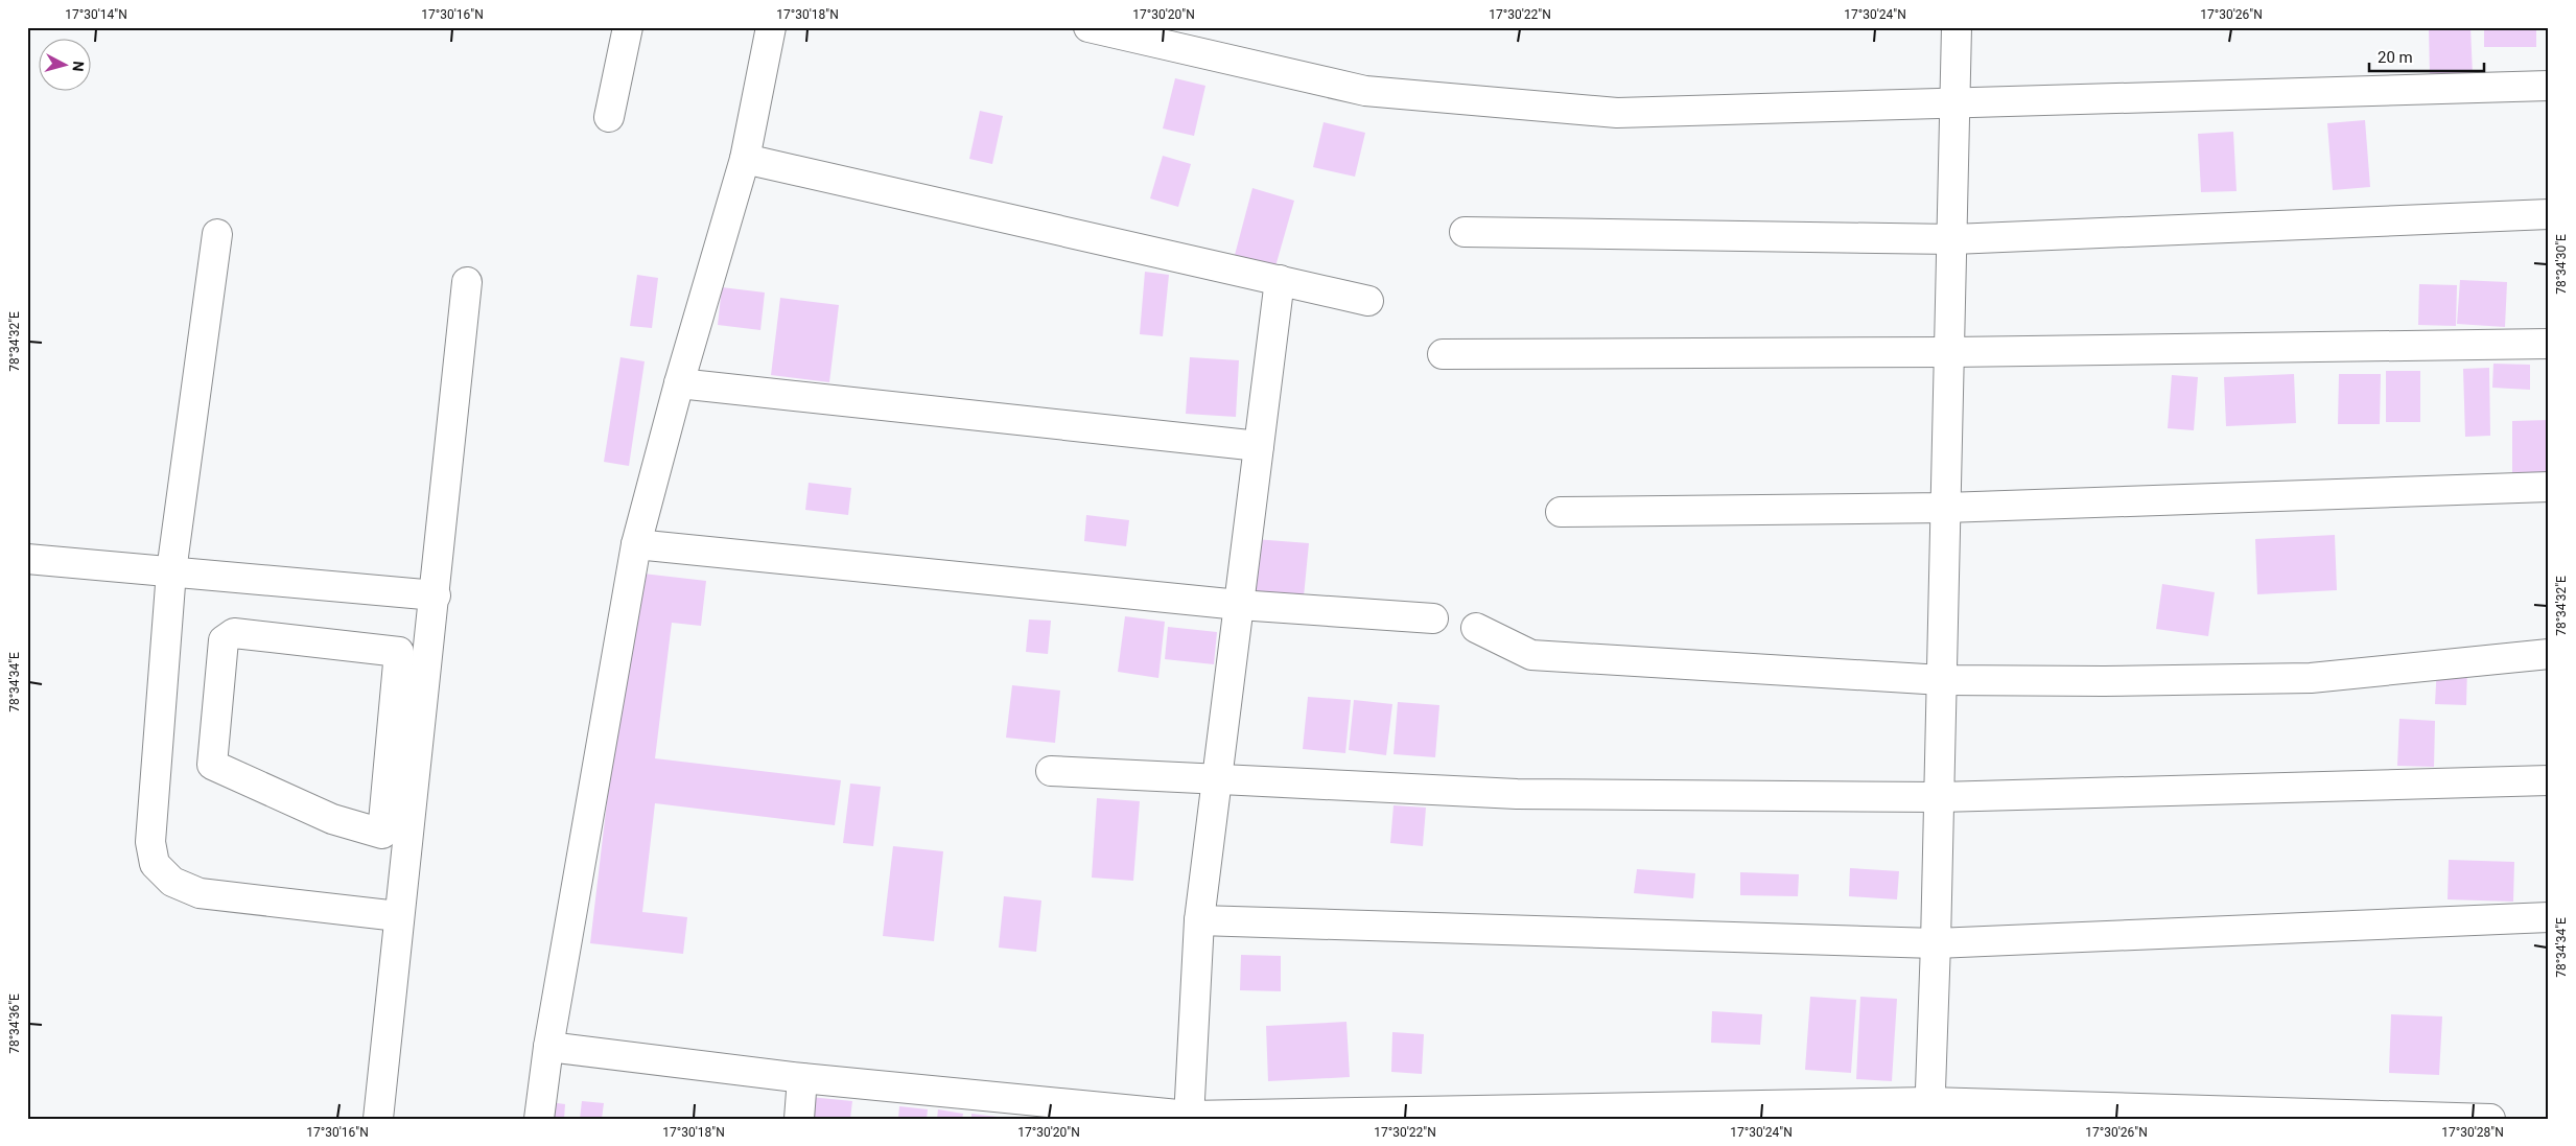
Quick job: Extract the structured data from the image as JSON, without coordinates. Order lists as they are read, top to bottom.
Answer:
{
  "scale_bar": "20 m",
  "north": "right",
  "coordinates": [
    "17°30'14\"N",
    "17°30'16\"N",
    "17°30'18\"N",
    "17°30'20\"N",
    "17°30'22\"N",
    "17°30'24\"N",
    "17°30'26\"N",
    "78°34'30\"E",
    "78°34'32\"E",
    "78°34'34\"E",
    "78°34'36\"E",
    "17°30'28\"N"
  ]
}
